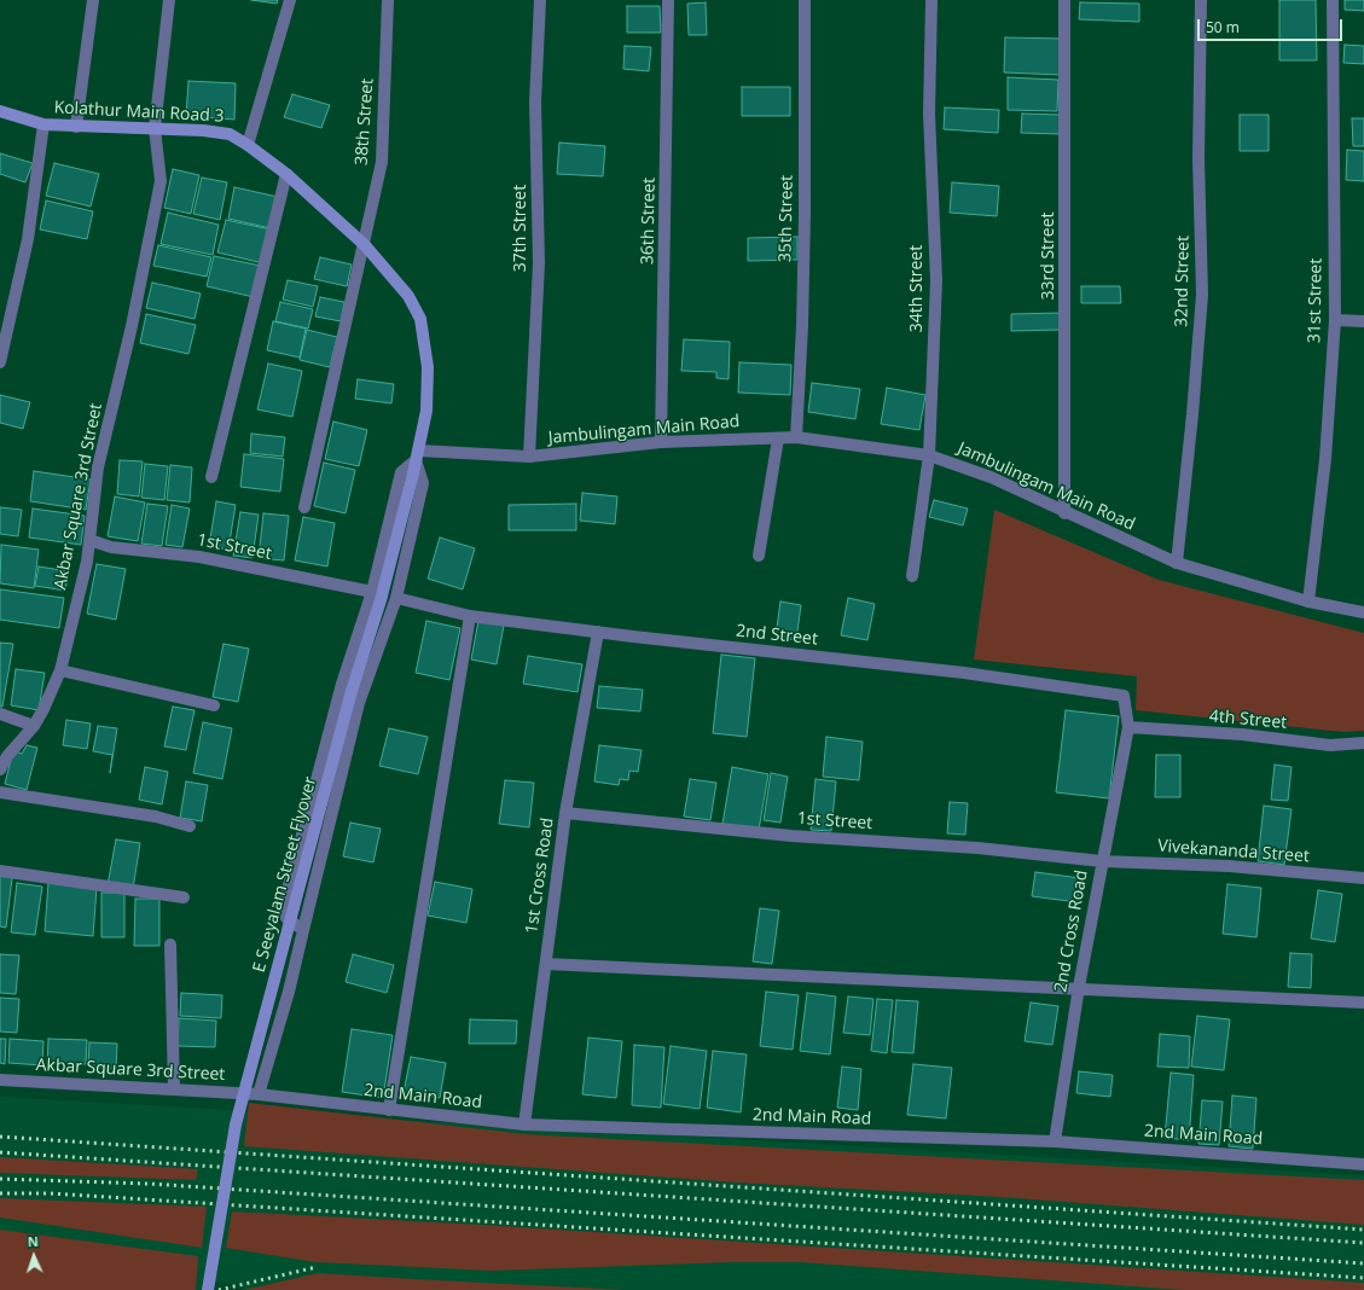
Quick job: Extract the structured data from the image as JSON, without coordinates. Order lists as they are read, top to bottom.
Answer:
{
  "streets": {
    "main road": ["Kolathur Main Road 3", "E Seeyalam Street Flyover"],
    "street": [
      "38th Street",
      "35th Street",
      "36th Street",
      "37th Street",
      "33rd Street",
      "32nd Street",
      "34th Street",
      "31st Street",
      "Jambulingam Main Road",
      "Akbar Square 3rd Street",
      "1st Street",
      "2nd Street",
      "4th Street",
      "Vivekananda Street",
      "1st Cross Road",
      "2nd Cross Road",
      "2nd Main Road"
    ]
  },
  "crossings": [
    ["Kolathur Main Road 3", "38th Street"],
    ["Kolathur Main Road 3", "Jambulingam Main Road"],
    ["Kolathur Main Road 3", "Akbar Square 3rd Street"],
    ["Kolathur Main Road 3", "E Seeyalam Street Flyover"],
    ["35th Street", "Jambulingam Main Road"],
    ["36th Street", "Jambulingam Main Road"],
    ["37th Street", "Jambulingam Main Road"],
    ["33rd Street", "Jambulingam Main Road"],
    ["32nd Street", "Jambulingam Main Road"],
    ["34th Street", "Jambulingam Main Road"],
    ["31st Street", "Jambulingam Main Road"],
    ["Jambulingam Main Road", "E Seeyalam Street Flyover"],
    ["Akbar Square 3rd Street", "1st Street"],
    ["Akbar Square 3rd Street", "2nd Main Road"],
    ["1st Street", "Vivekananda Street"],
    ["1st Street", "1st Cross Road"],
    ["1st Street", "2nd Cross Road"],
    ["2nd Street", "4th Street"],
    ["2nd Street", "1st Cross Road"],
    ["2nd Street", "2nd Cross Road"],
    ["4th Street", "2nd Cross Road"],
    ["Vivekananda Street", "2nd Cross Road"],
    ["1st Cross Road", "2nd Main Road"],
    ["2nd Cross Road", "2nd Main Road"]
  ],
  "scale_bar": "50 m",
  "north": "top"
}
